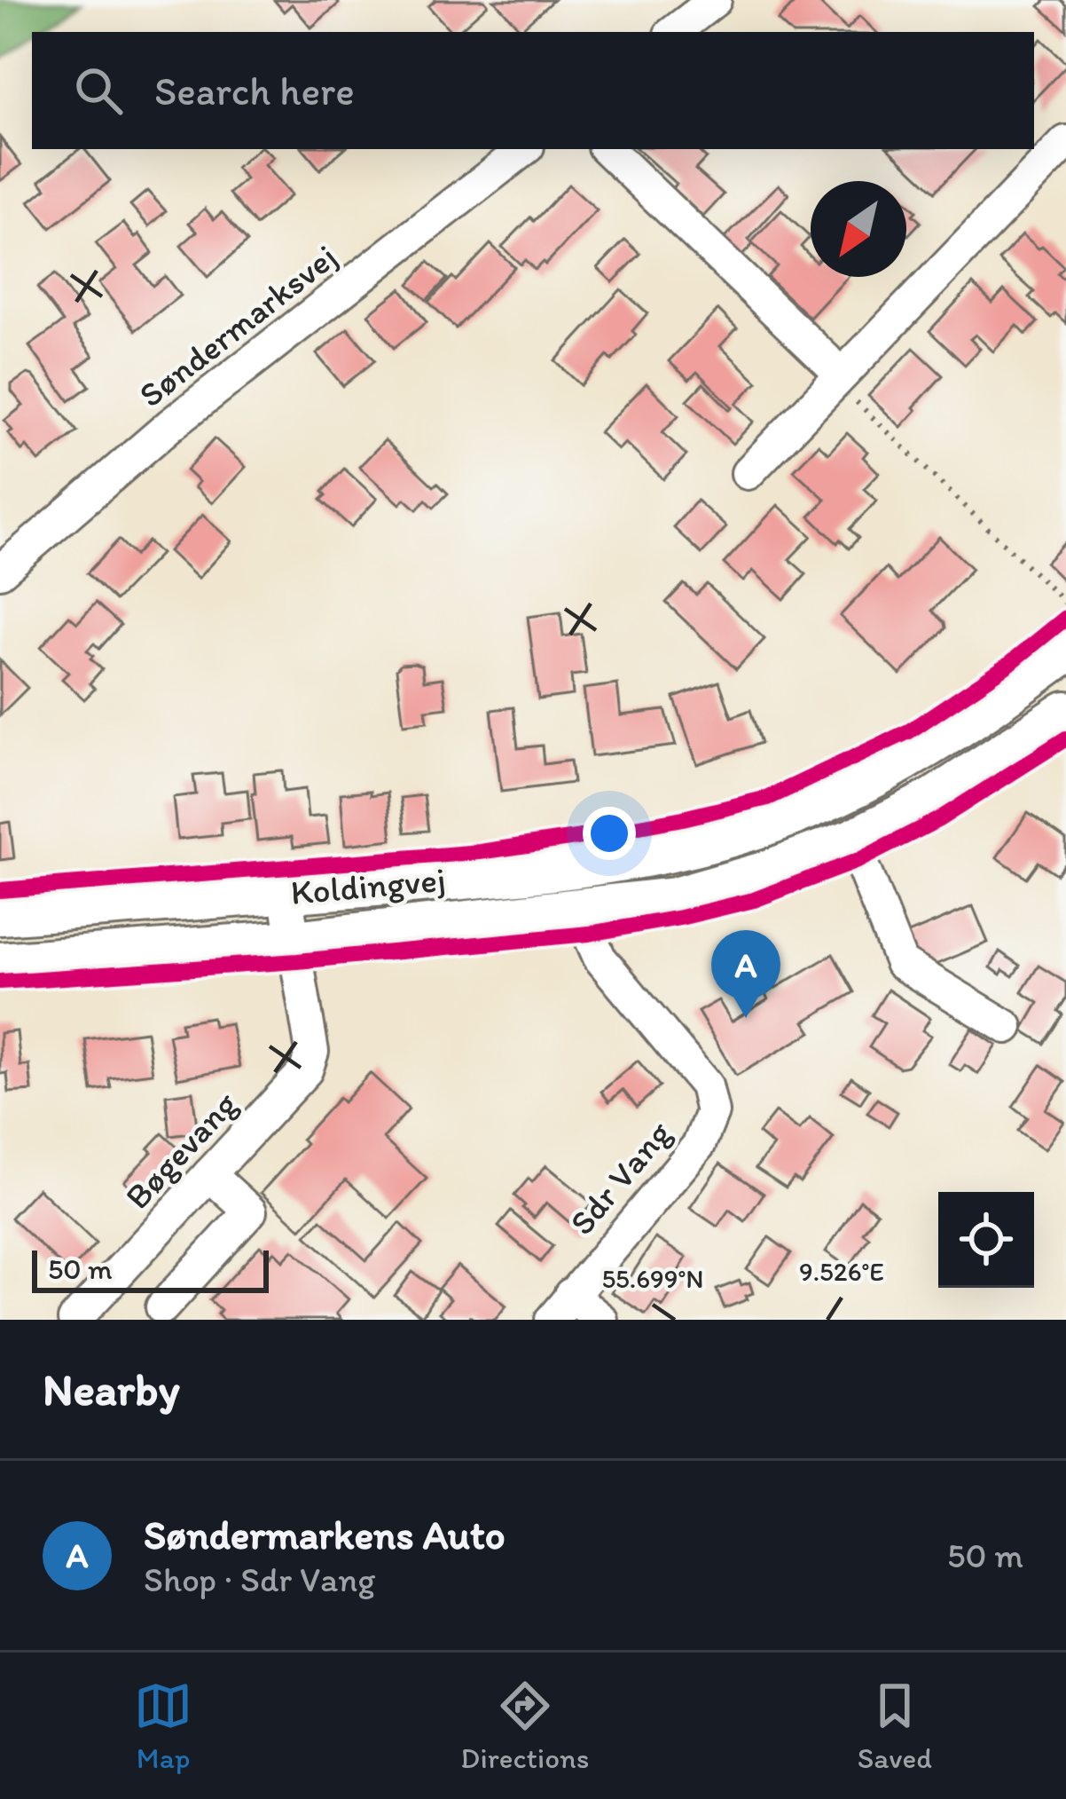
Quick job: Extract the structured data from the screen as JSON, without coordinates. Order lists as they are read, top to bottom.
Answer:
{
  "streets": {
    "main road": ["Koldingvej"],
    "street": ["Søndermarksvej", "Bøgevang", "Sdr Vang"]
  },
  "crossings": [
    ["Koldingvej", "Bøgevang"],
    ["Koldingvej", "Sdr Vang"]
  ],
  "scale_bar": "50 m",
  "north": "bottom left",
  "page": {
    "search": "Search here",
    "pins": "A",
    "scale": "50 m",
    "heading": "Nearby",
    "list": [
      {
        "mark": "A",
        "name": "Søndermarkens Auto",
        "note": "Shop · Sdr Vang",
        "value": "50 m"
      }
    ],
    "nav": ["Map", "Directions", "Saved"]
  },
  "coordinates": ["9.526°E", "55.699°N"]
}
